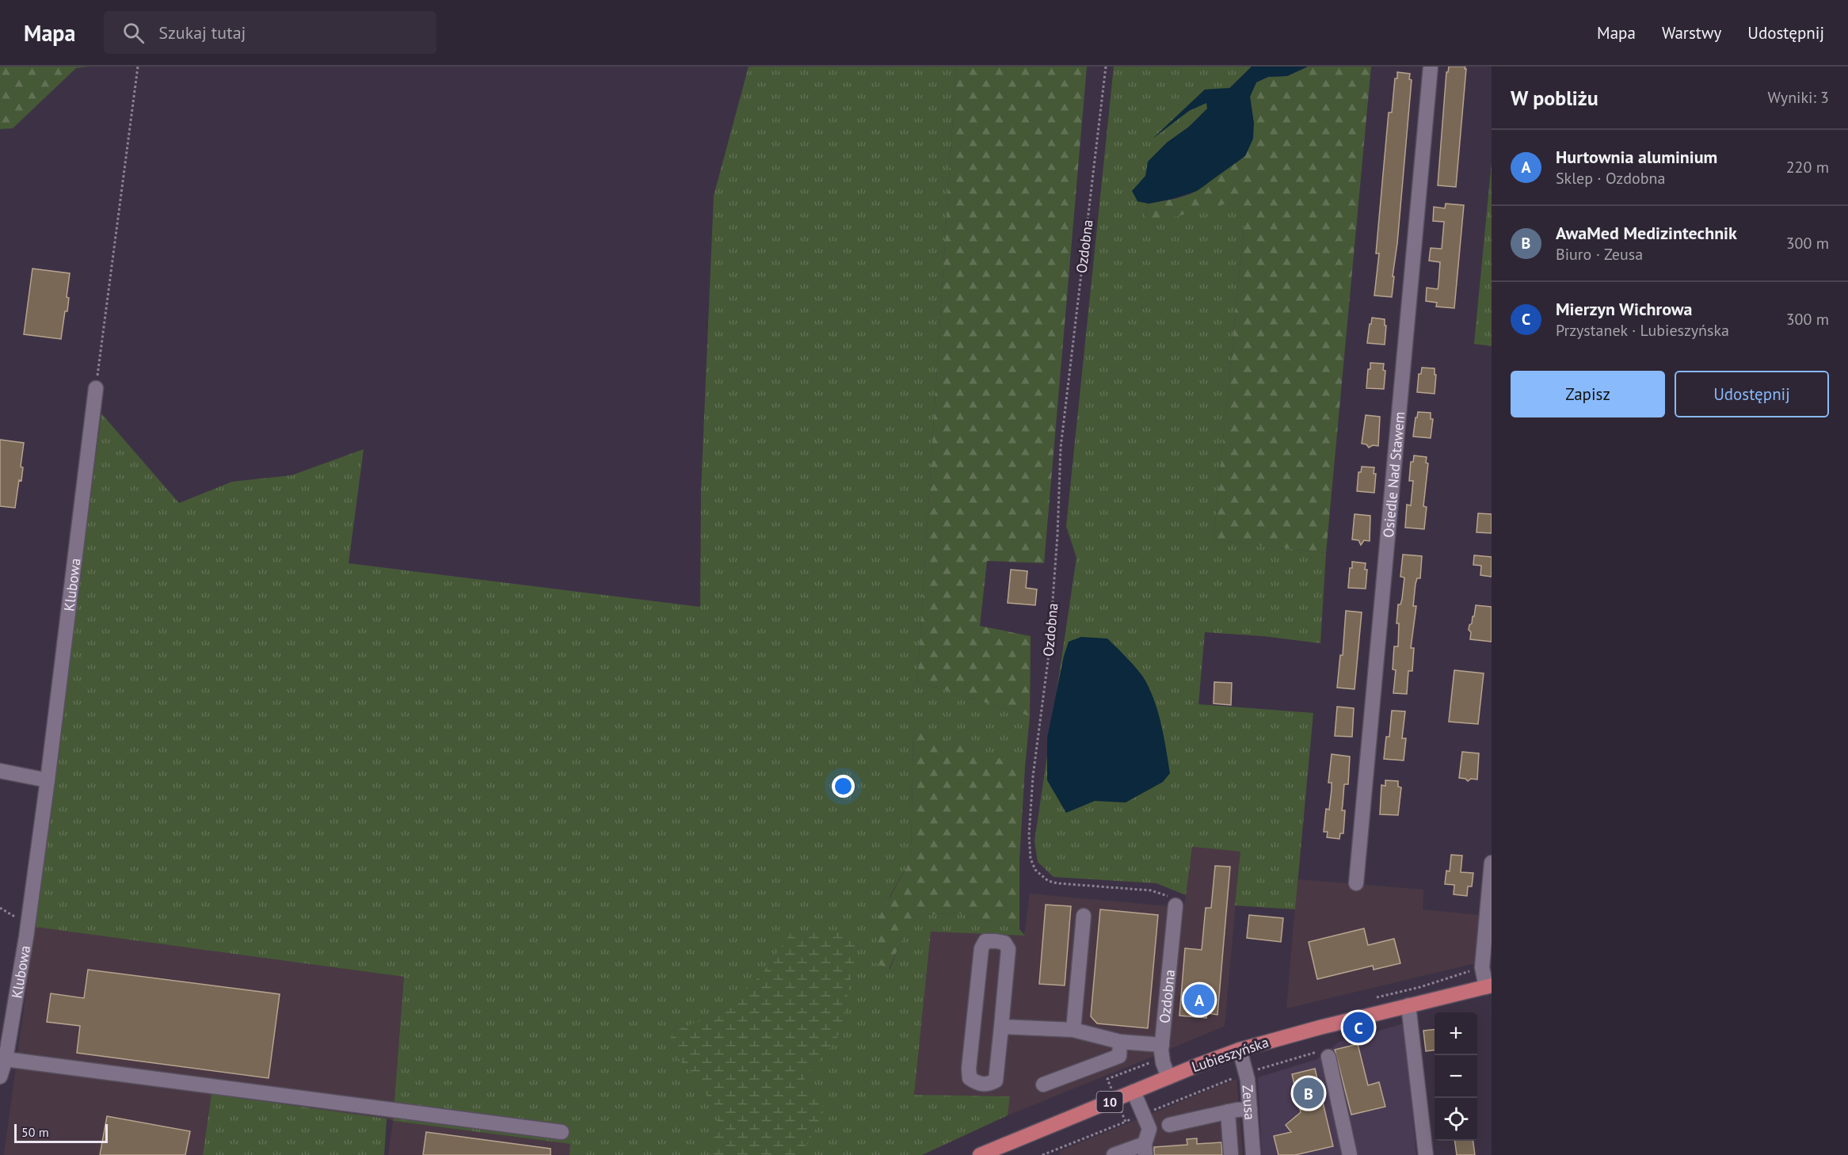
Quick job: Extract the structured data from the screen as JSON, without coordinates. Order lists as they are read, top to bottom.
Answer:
{
  "streets": {
    "main road": ["Lubieszyńska", "10"],
    "street": [
      "Ozdobna",
      "Osiedle Nad Stawem",
      "Klubowa",
      "Zeusa"
    ]
  },
  "crossings": [
    ["Ozdobna", "Lubieszyńska"],
    ["Lubieszyńska", "Zeusa"]
  ],
  "scale_bar": "50 m",
  "page": {
    "header": "Mapa",
    "search": "Szukaj tutaj",
    "nav": ["Mapa", "Warstwy", "Udostępnij"],
    "heading": ["W pobliżu", "Wyniki: 3"],
    "list": [
      {
        "mark": "A",
        "name": "Hurtownia aluminium",
        "note": "Sklep · Ozdobna",
        "value": "220 m"
      },
      {
        "mark": "B",
        "name": "AwaMed Medizintechnik",
        "note": "Biuro · Zeusa",
        "value": "300 m"
      },
      {
        "mark": "C",
        "name": "Mierzyn Wichrowa",
        "note": "Przystanek · Lubieszyńska",
        "value": "300 m"
      }
    ],
    "buttons": ["Zapisz", "Udostępnij"],
    "pins": ["A", "C", "B"],
    "map_buttons": ["+", "−"],
    "scale": "50 m"
  }
}
